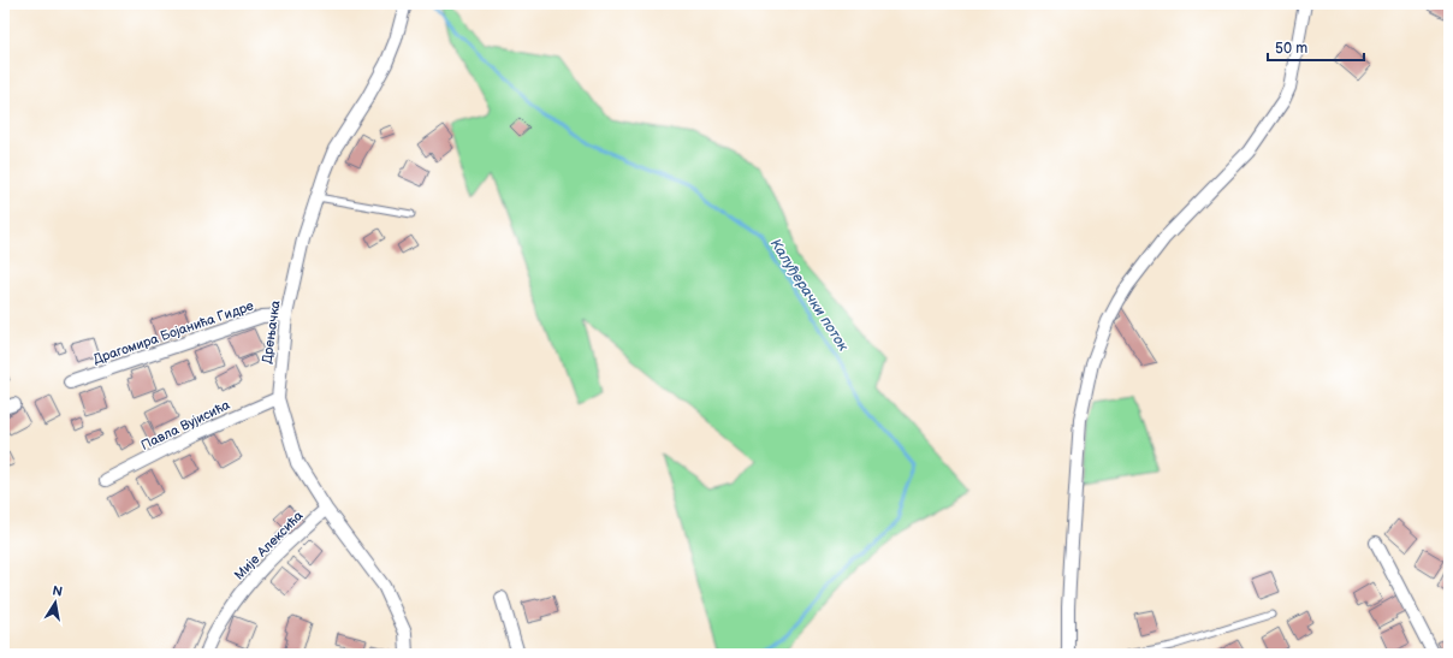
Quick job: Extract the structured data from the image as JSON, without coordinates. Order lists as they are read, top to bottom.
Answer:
{
  "streets": {
    "street": [
      "Драгомира Бојанића Гидре",
      "Дрењачка",
      "Павла Вујисића",
      "Мије Алексића"
    ]
  },
  "crossings": [
    ["Драгомира Бојанића Гидре", "Дрењачка"],
    ["Дрењачка", "Павла Вујисића"],
    ["Дрењачка", "Мије Алексића"]
  ],
  "water": ["Калуђерачки поток"],
  "scale_bar": "50 m",
  "north": "top"
}
